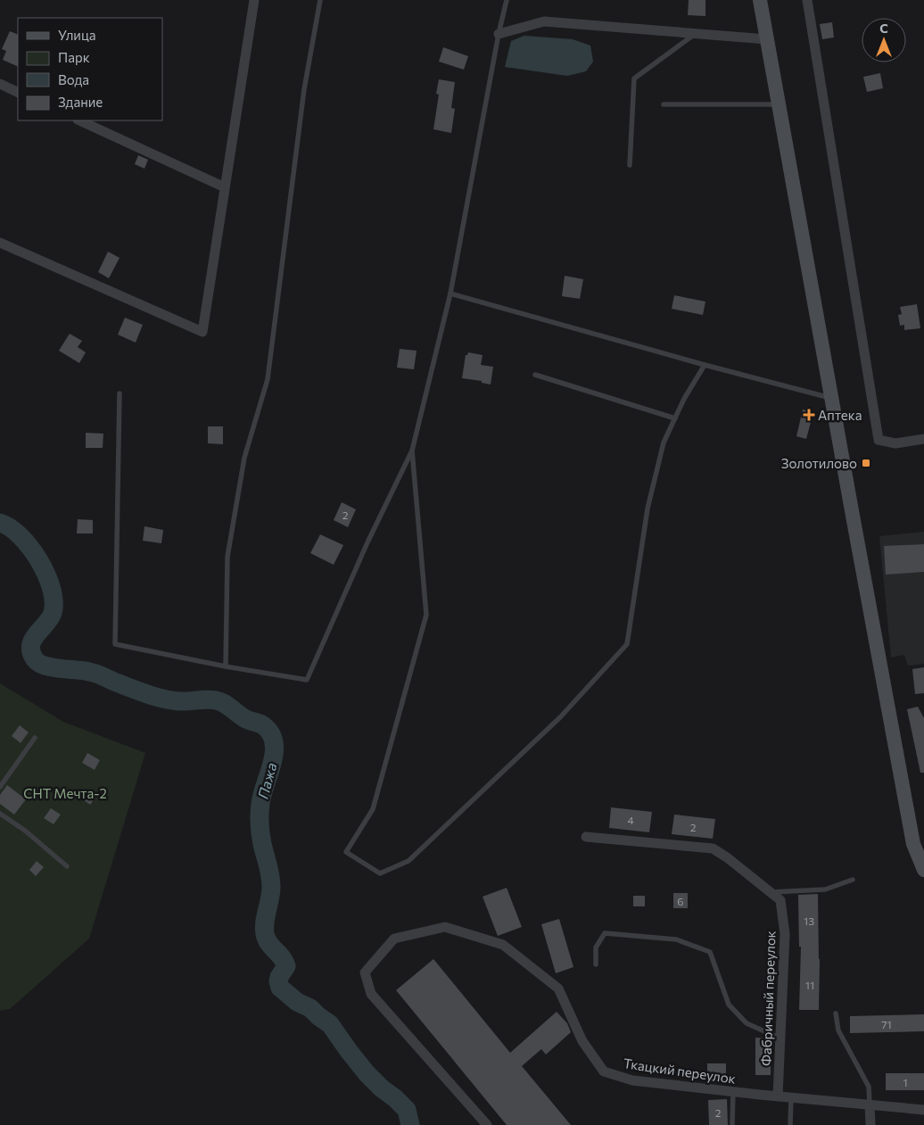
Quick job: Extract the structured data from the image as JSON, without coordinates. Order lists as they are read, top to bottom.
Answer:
{
  "streets": {
    "street": ["Фабричный переулок", "Ткацкий переулок"]
  },
  "crossings": [
    ["Фабричный переулок", "Ткацкий переулок"]
  ],
  "water": ["Пажа"],
  "parks": ["СНТ Мечта-2"],
  "places": {
    "health": ["Аптека"],
    "transit": ["Золотилово"]
  },
  "house_numbers": [
    "2",
    "4",
    "2",
    "6",
    "13",
    "11",
    "71",
    "1",
    "2"
  ],
  "legend": [
    "Улица",
    "Парк",
    "Вода",
    "Здание"
  ],
  "north": "top"
}
